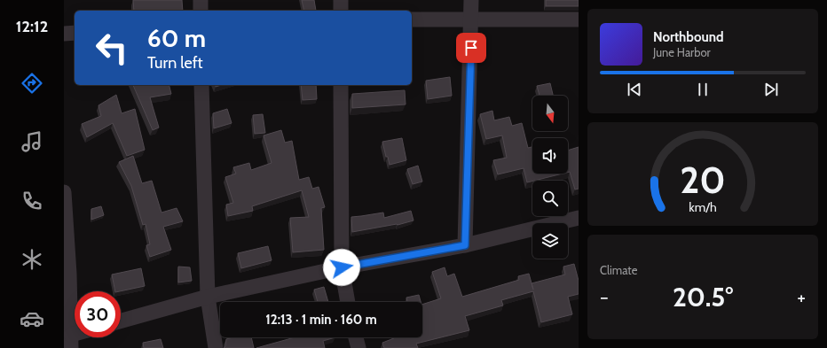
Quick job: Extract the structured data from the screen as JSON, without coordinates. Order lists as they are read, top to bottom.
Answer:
{
  "north": "bottom",
  "page": {
    "tabs": "12:12",
    "turn": ["60 m", "Turn left"],
    "song": ["Northbound", "June Harbor"],
    "tile": "Climate",
    "heat": ["−", "20.5°", "+"],
    "limit": "30",
    "trip": "12:13 · 1 min · 160 m",
    "gauge": ["20", "km/h"]
  }
}
